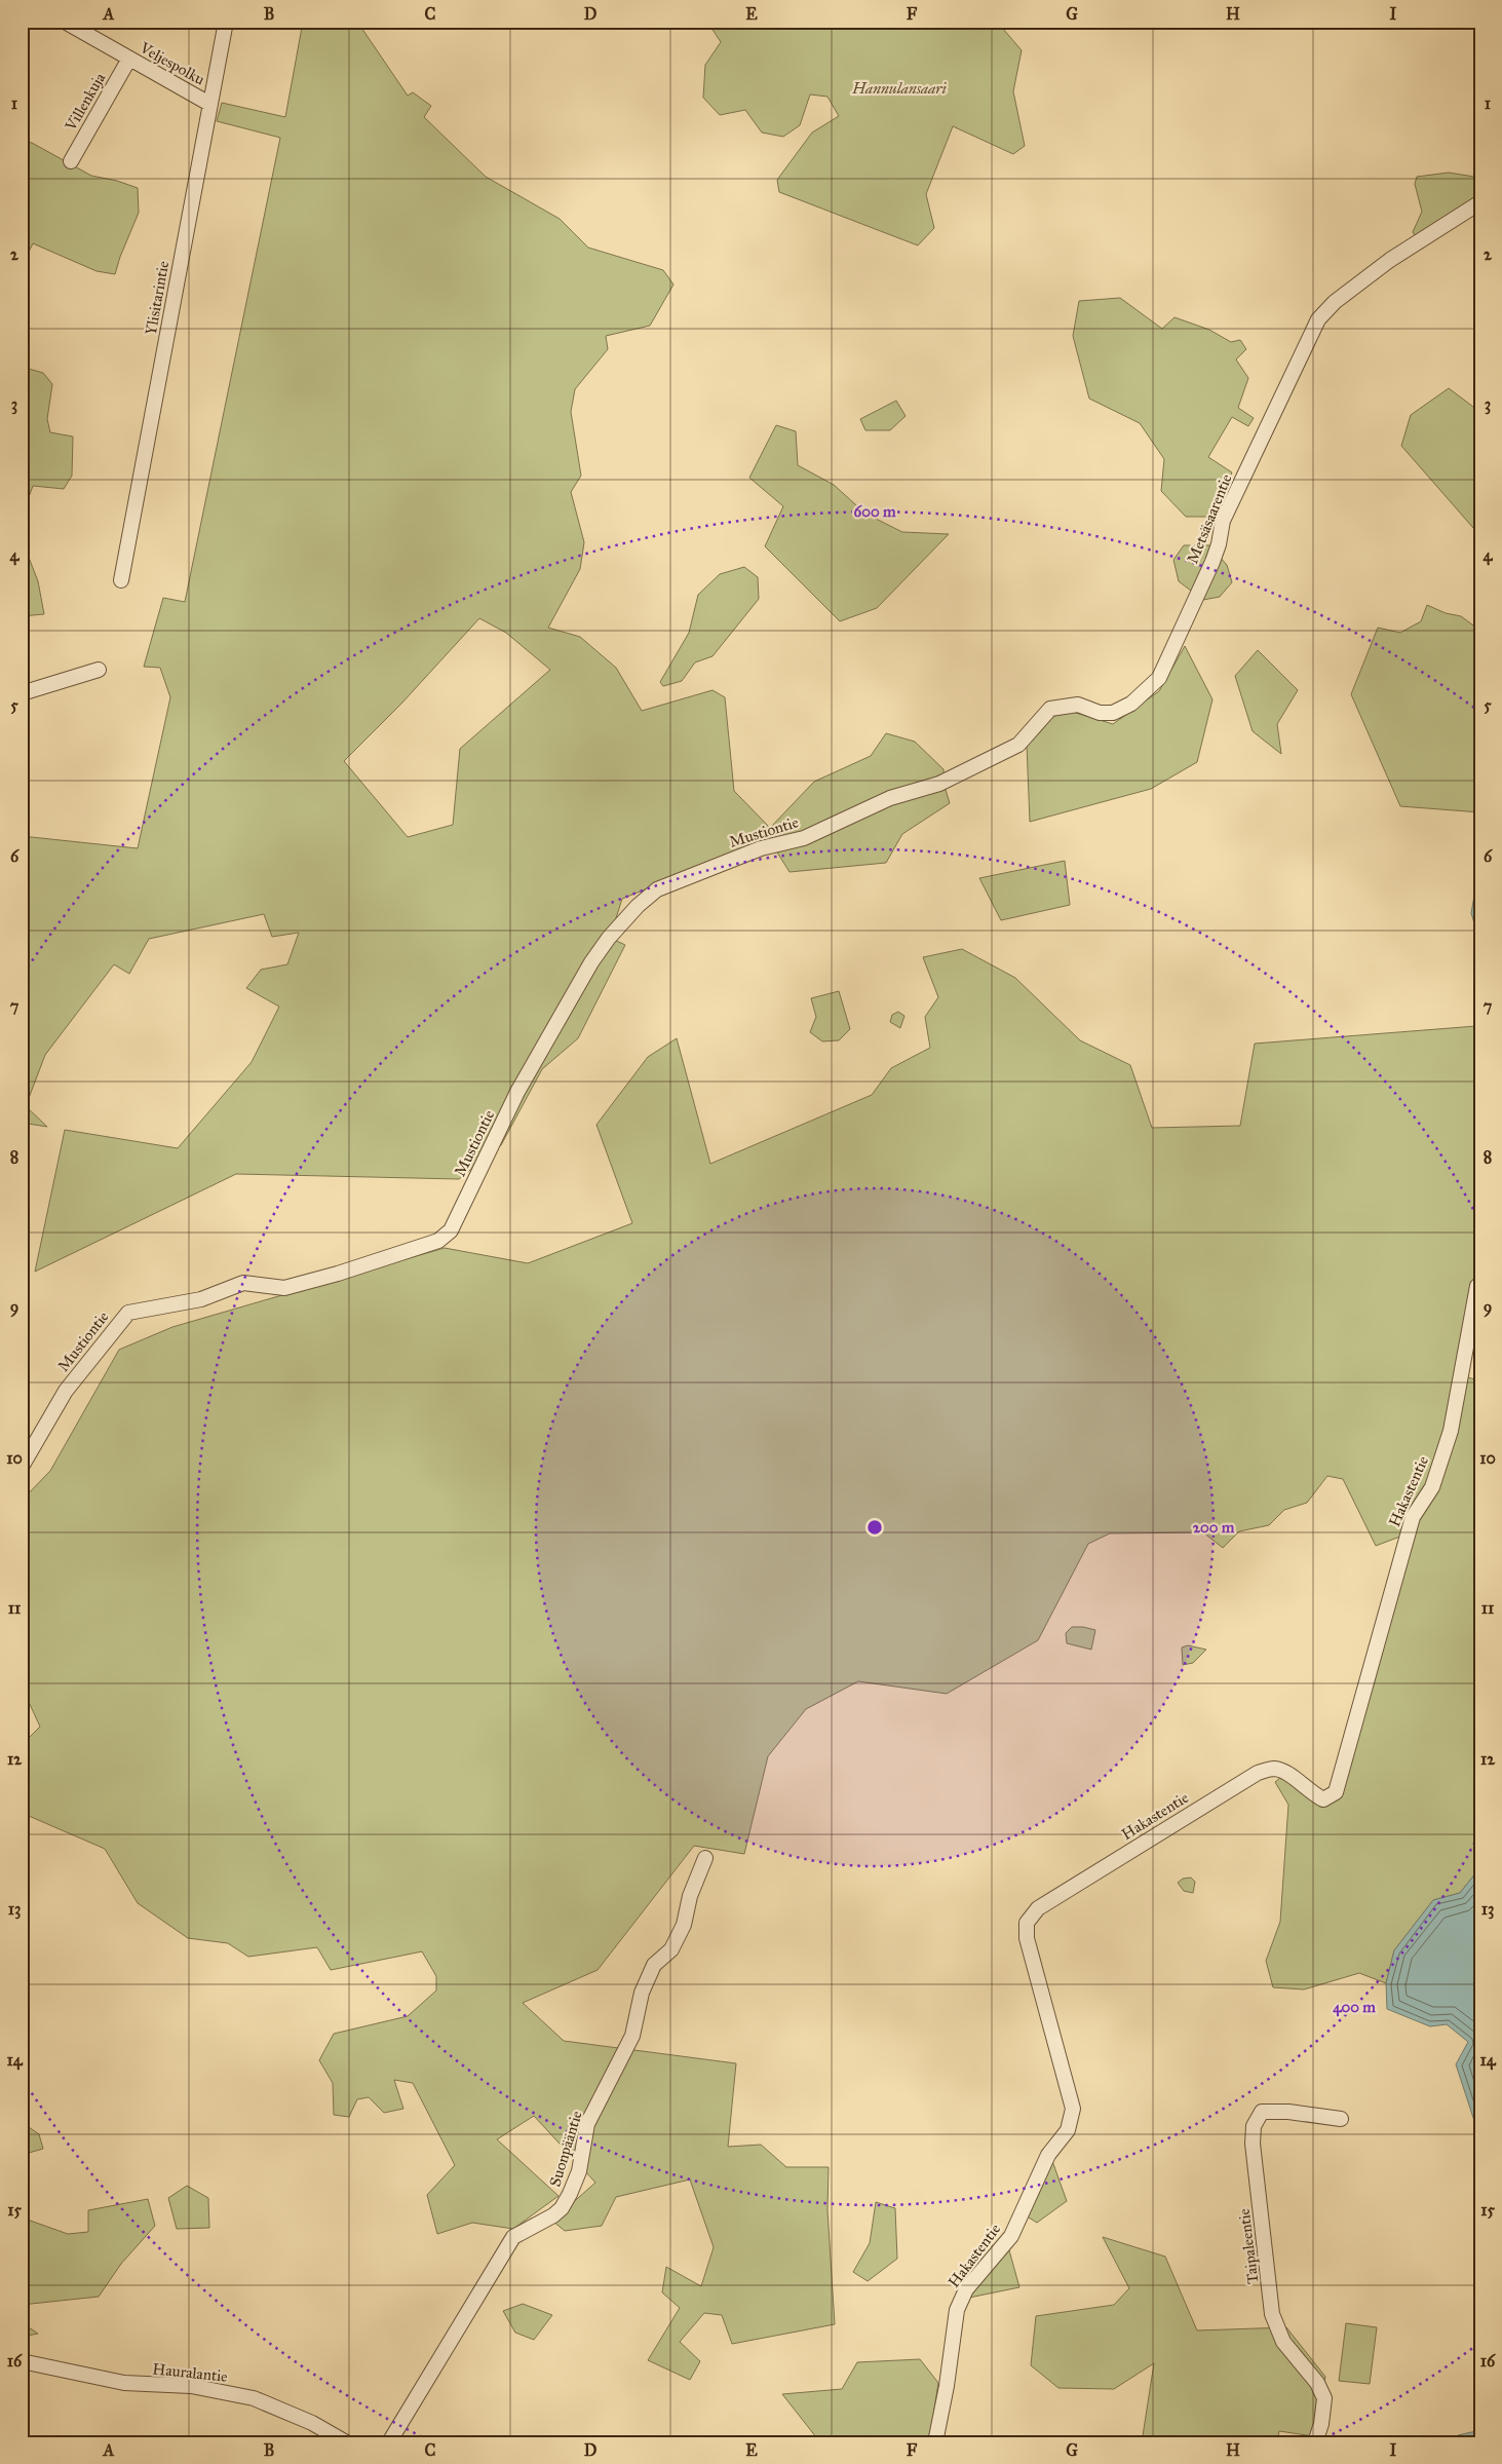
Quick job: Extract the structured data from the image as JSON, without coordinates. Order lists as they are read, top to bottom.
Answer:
{
  "streets": {
    "street": [
      "Veljespolku",
      "Villenkuja",
      "Ylisitarintie",
      "Metsäsaarentie",
      "Mustiontie",
      "Hakastentie",
      "Suonpääntie",
      "Taipaleentie",
      "Hauralantie"
    ]
  },
  "crossings": [
    ["Veljespolku", "Villenkuja"],
    ["Veljespolku", "Ylisitarintie"],
    ["Metsäsaarentie", "Mustiontie"]
  ],
  "parks": ["Hannulansaari"],
  "grid": {
    "columns": [
      "A",
      "B",
      "C",
      "D",
      "E",
      "F",
      "G",
      "H",
      "I"
    ],
    "rows": [
      "1",
      "2",
      "3",
      "4",
      "5",
      "6",
      "7",
      "8",
      "9",
      "10",
      "11",
      "12",
      "13",
      "14",
      "15",
      "16"
    ]
  },
  "rings": ["600 m", "200 m", "400 m"]
}
